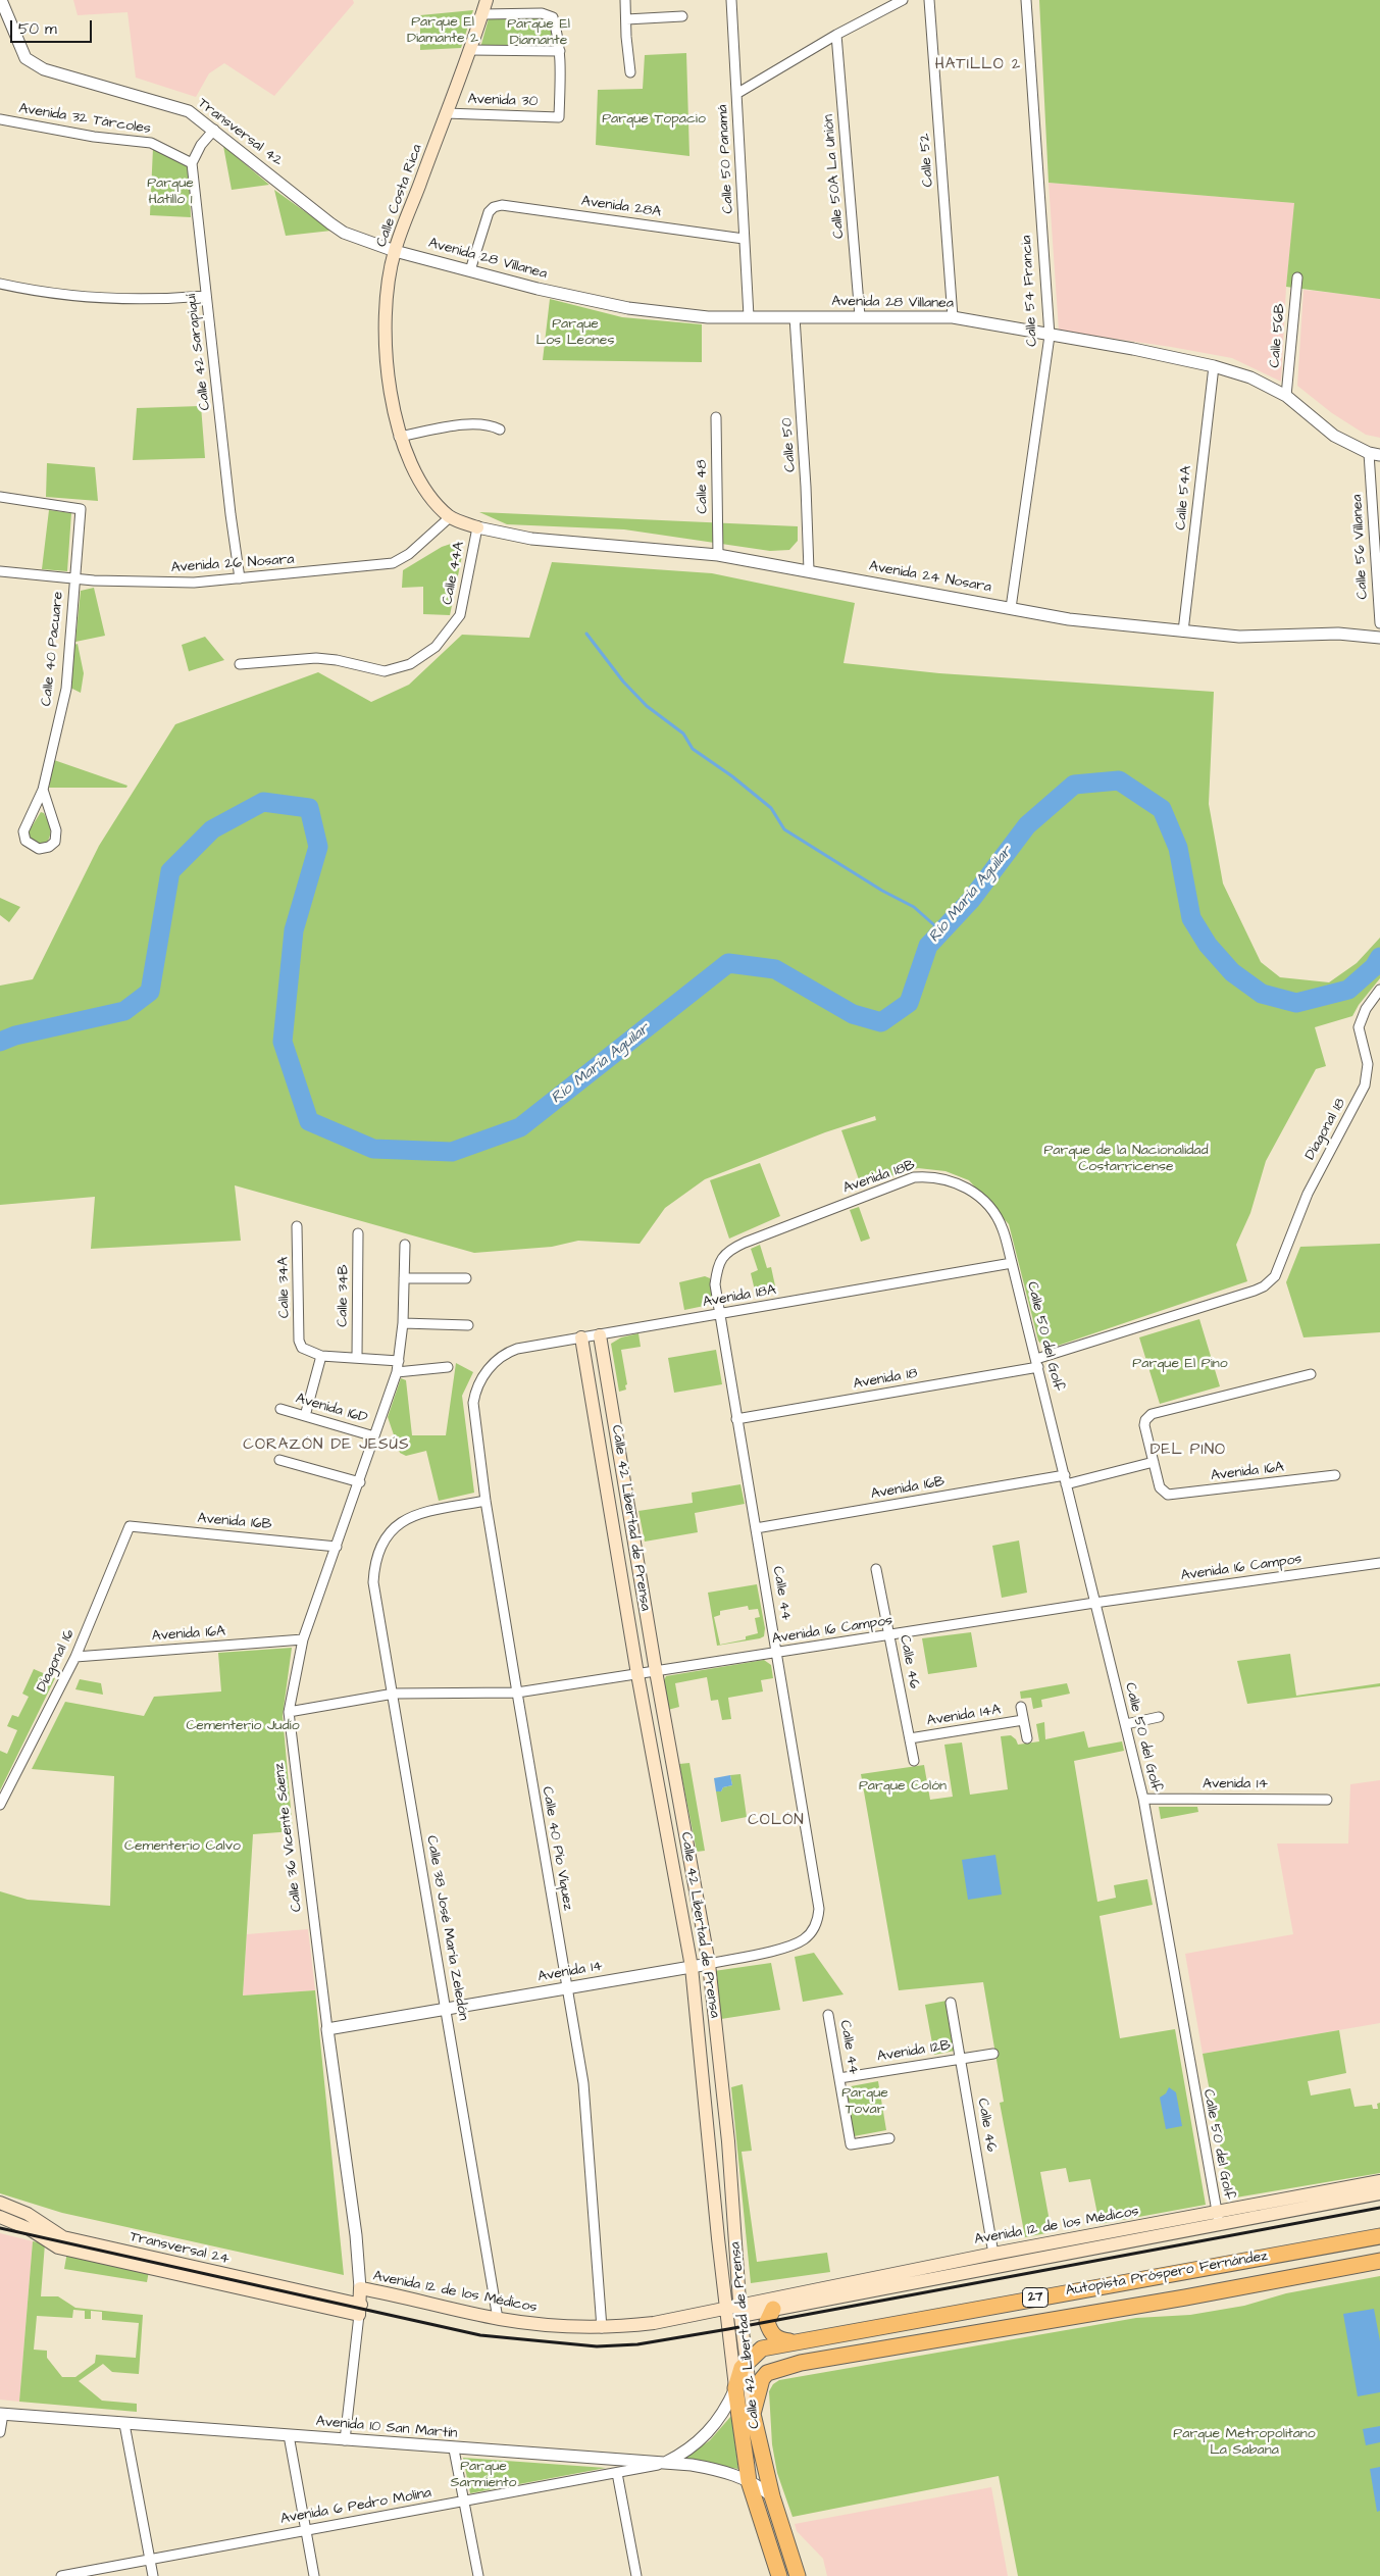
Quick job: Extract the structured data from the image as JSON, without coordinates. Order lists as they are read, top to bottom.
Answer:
{
  "streets": {
    "highway": ["Calle 42 Libertad de Prensa", "Autopista Próspero Fernández", "27"],
    "main road": [
      "Calle Costa Rica",
      "Calle 36 Vicente Sáenz",
      "Avenida 12 de los Médicos",
      "Transversal 24"
    ],
    "street": [
      "Avenida 30",
      "Avenida 32 Tárcoles",
      "Transversal 42",
      "Calle 50 Panamá",
      "Calle 52",
      "Calle 50A La Unión",
      "Avenida 28A",
      "Avenida 28 Villanea",
      "Calle 54 Francia",
      "Calle 56B",
      "Calle 42 Sarapiquí",
      "Calle 50",
      "Calle 48",
      "Calle 54A",
      "Calle 56 Villanea",
      "Avenida 26 Nosara",
      "Calle 44A",
      "Avenida 24 Nosara",
      "Calle 40 Pacuare",
      "Diagonal 18",
      "Avenida 18B",
      "Calle 34A",
      "Calle 34B",
      "Avenida 18A",
      "Calle 50 del Golf",
      "Avenida 18",
      "Avenida 16D",
      "Avenida 16A",
      "Avenida 16B",
      "Avenida 16 Campos",
      "Calle 44",
      "Diagonal 16",
      "Calle 46",
      "Avenida 14A",
      "Avenida 14",
      "Calle 40 Pío Víquez",
      "Calle 38 José María Zeledón",
      "Avenida 12B",
      "Avenida 10 San Martín",
      "Avenida 6 Pedro Molina"
    ]
  },
  "crossings": [
    ["Avenida 30", "Calle Costa Rica"],
    ["Avenida 32 Tárcoles", "Calle 42 Sarapiquí"],
    ["Transversal 42", "Calle Costa Rica"],
    ["Transversal 42", "Avenida 28 Villanea"],
    ["Calle 50 Panamá", "Avenida 28A"],
    ["Calle 50 Panamá", "Avenida 28 Villanea"],
    ["Calle 52", "Avenida 28 Villanea"],
    ["Calle 50A La Unión", "Avenida 28 Villanea"],
    ["Calle Costa Rica", "Avenida 28 Villanea"],
    ["Calle Costa Rica", "Avenida 26 Nosara"],
    ["Calle Costa Rica", "Calle 44A"],
    ["Calle Costa Rica", "Avenida 24 Nosara"],
    ["Avenida 28A", "Avenida 28 Villanea"],
    ["Avenida 28 Villanea", "Calle 54 Francia"],
    ["Avenida 28 Villanea", "Calle 56B"],
    ["Avenida 28 Villanea", "Calle 50"],
    ["Avenida 28 Villanea", "Calle 54A"],
    ["Avenida 28 Villanea", "Calle 56 Villanea"],
    ["Calle 54 Francia", "Avenida 24 Nosara"],
    ["Calle 42 Sarapiquí", "Avenida 26 Nosara"],
    ["Calle 50", "Avenida 24 Nosara"],
    ["Calle 48", "Avenida 24 Nosara"],
    ["Calle 54A", "Avenida 24 Nosara"],
    ["Avenida 26 Nosara", "Calle 40 Pacuare"],
    ["Calle 44A", "Avenida 24 Nosara"],
    ["Diagonal 18", "Avenida 18"],
    ["Avenida 18B", "Avenida 18A"],
    ["Avenida 18B", "Calle 50 del Golf"],
    ["Avenida 18B", "Calle 44"],
    ["Avenida 18A", "Calle 50 del Golf"],
    ["Avenida 18A", "Calle 42 Libertad de Prensa"],
    ["Avenida 18A", "Calle 44"],
    ["Avenida 18A", "Calle 40 Pío Víquez"],
    ["Calle 50 del Golf", "Avenida 18"],
    ["Calle 50 del Golf", "Avenida 16B"],
    ["Calle 50 del Golf", "Avenida 16 Campos"],
    ["Calle 50 del Golf", "Avenida 14"],
    ["Calle 50 del Golf", "Avenida 12 de los Médicos"],
    ["Avenida 18", "Calle 44"],
    ["Avenida 16D", "Calle 36 Vicente Sáenz"],
    ["Avenida 16A", "Avenida 16B"],
    ["Avenida 16A", "Diagonal 16"],
    ["Avenida 16A", "Calle 36 Vicente Sáenz"],
    ["Avenida 16B", "Calle 44"],
    ["Avenida 16B", "Diagonal 16"],
    ["Avenida 16B", "Calle 36 Vicente Sáenz"],
    ["Calle 42 Libertad de Prensa", "Avenida 16 Campos"],
    ["Calle 42 Libertad de Prensa", "Avenida 14"],
    ["Calle 42 Libertad de Prensa", "Avenida 12 de los Médicos"],
    ["Calle 42 Libertad de Prensa", "Autopista Próspero Fernández"],
    ["Calle 42 Libertad de Prensa", "Avenida 6 Pedro Molina"],
    ["Avenida 16 Campos", "Calle 44"],
    ["Avenida 16 Campos", "Calle 46"],
    ["Avenida 16 Campos", "Calle 36 Vicente Sáenz"],
    ["Avenida 16 Campos", "Calle 40 Pío Víquez"],
    ["Avenida 16 Campos", "Calle 38 José María Zeledón"],
    ["Calle 44", "Avenida 14"],
    ["Calle 44", "Avenida 12B"],
    ["Calle 46", "Avenida 14A"],
    ["Calle 46", "Avenida 12B"],
    ["Calle 46", "Avenida 12 de los Médicos"],
    ["Avenida 14", "Calle 36 Vicente Sáenz"],
    ["Avenida 14", "Calle 40 Pío Víquez"],
    ["Avenida 14", "Calle 38 José María Zeledón"],
    ["Calle 36 Vicente Sáenz", "Avenida 12 de los Médicos"],
    ["Calle 36 Vicente Sáenz", "Transversal 24"],
    ["Calle 36 Vicente Sáenz", "Avenida 10 San Martín"],
    ["Calle 40 Pío Víquez", "Calle 38 José María Zeledón"],
    ["Calle 40 Pío Víquez", "Avenida 12 de los Médicos"],
    ["Calle 38 José María Zeledón", "Avenida 12 de los Médicos"],
    ["Avenida 10 San Martín", "Avenida 6 Pedro Molina"]
  ],
  "districts": [
    "HATILLO 2",
    "CORAZÓN DE JESÚS",
    "DEL PINO",
    "COLÓN"
  ],
  "water": ["Río María Aguilar"],
  "parks": [
    "Parque El Diamante 2",
    "Parque El Diamante",
    "Parque Topacio",
    "Parque Hatillo 1",
    "Parque Los Leones",
    "Parque de la Nacionalidad Costarricense",
    "Parque El Pino",
    "Cementerio Judío",
    "Parque Colón",
    "Cementerio Calvo",
    "Parque Tovar",
    "Parque Metropolitano La Sabana",
    "Parque Sarmiento"
  ],
  "scale_bar": "50 m"
}
